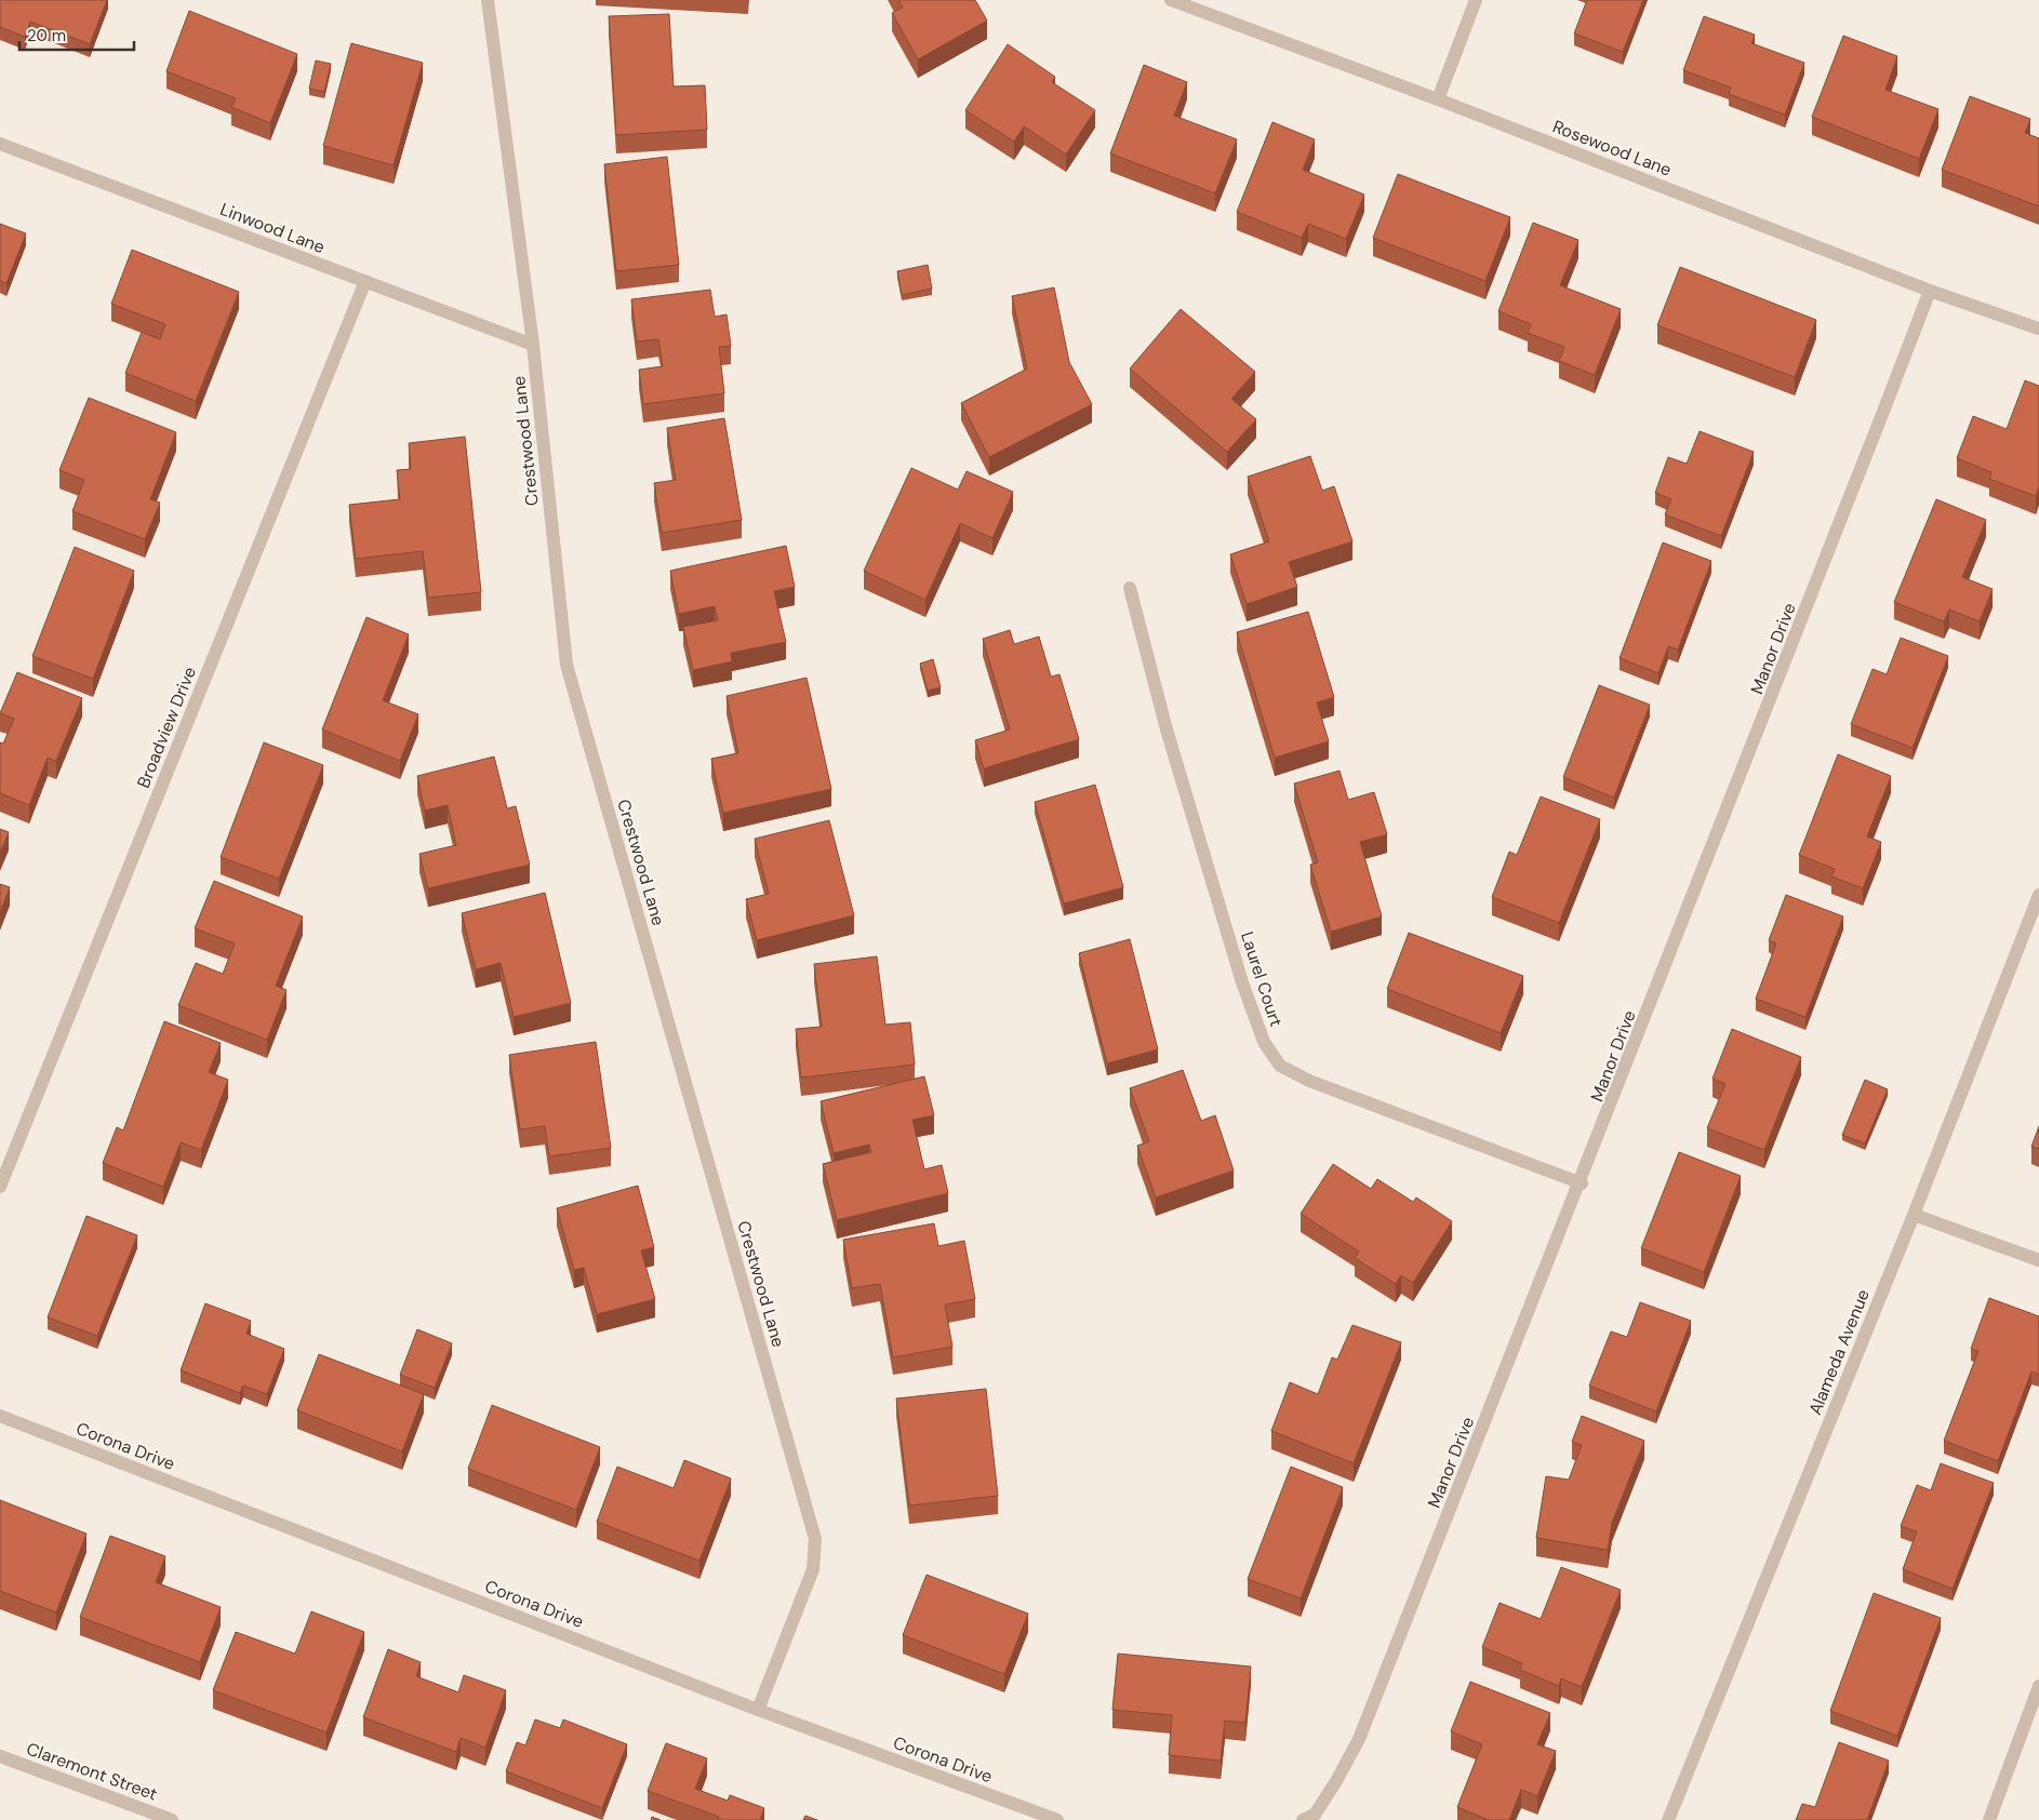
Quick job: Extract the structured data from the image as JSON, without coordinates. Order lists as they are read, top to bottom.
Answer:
{
  "streets": {
    "street": [
      "Rosewood Lane",
      "Linwood Lane",
      "Crestwood Lane",
      "Manor Drive",
      "Broadview Drive",
      "Laurel Court",
      "Alameda Avenue",
      "Corona Drive",
      "Claremont Street"
    ]
  },
  "crossings": [
    ["Rosewood Lane", "Manor Drive"],
    ["Linwood Lane", "Crestwood Lane"],
    ["Linwood Lane", "Broadview Drive"],
    ["Crestwood Lane", "Corona Drive"],
    ["Manor Drive", "Laurel Court"]
  ],
  "scale_bar": "20 m"
}
